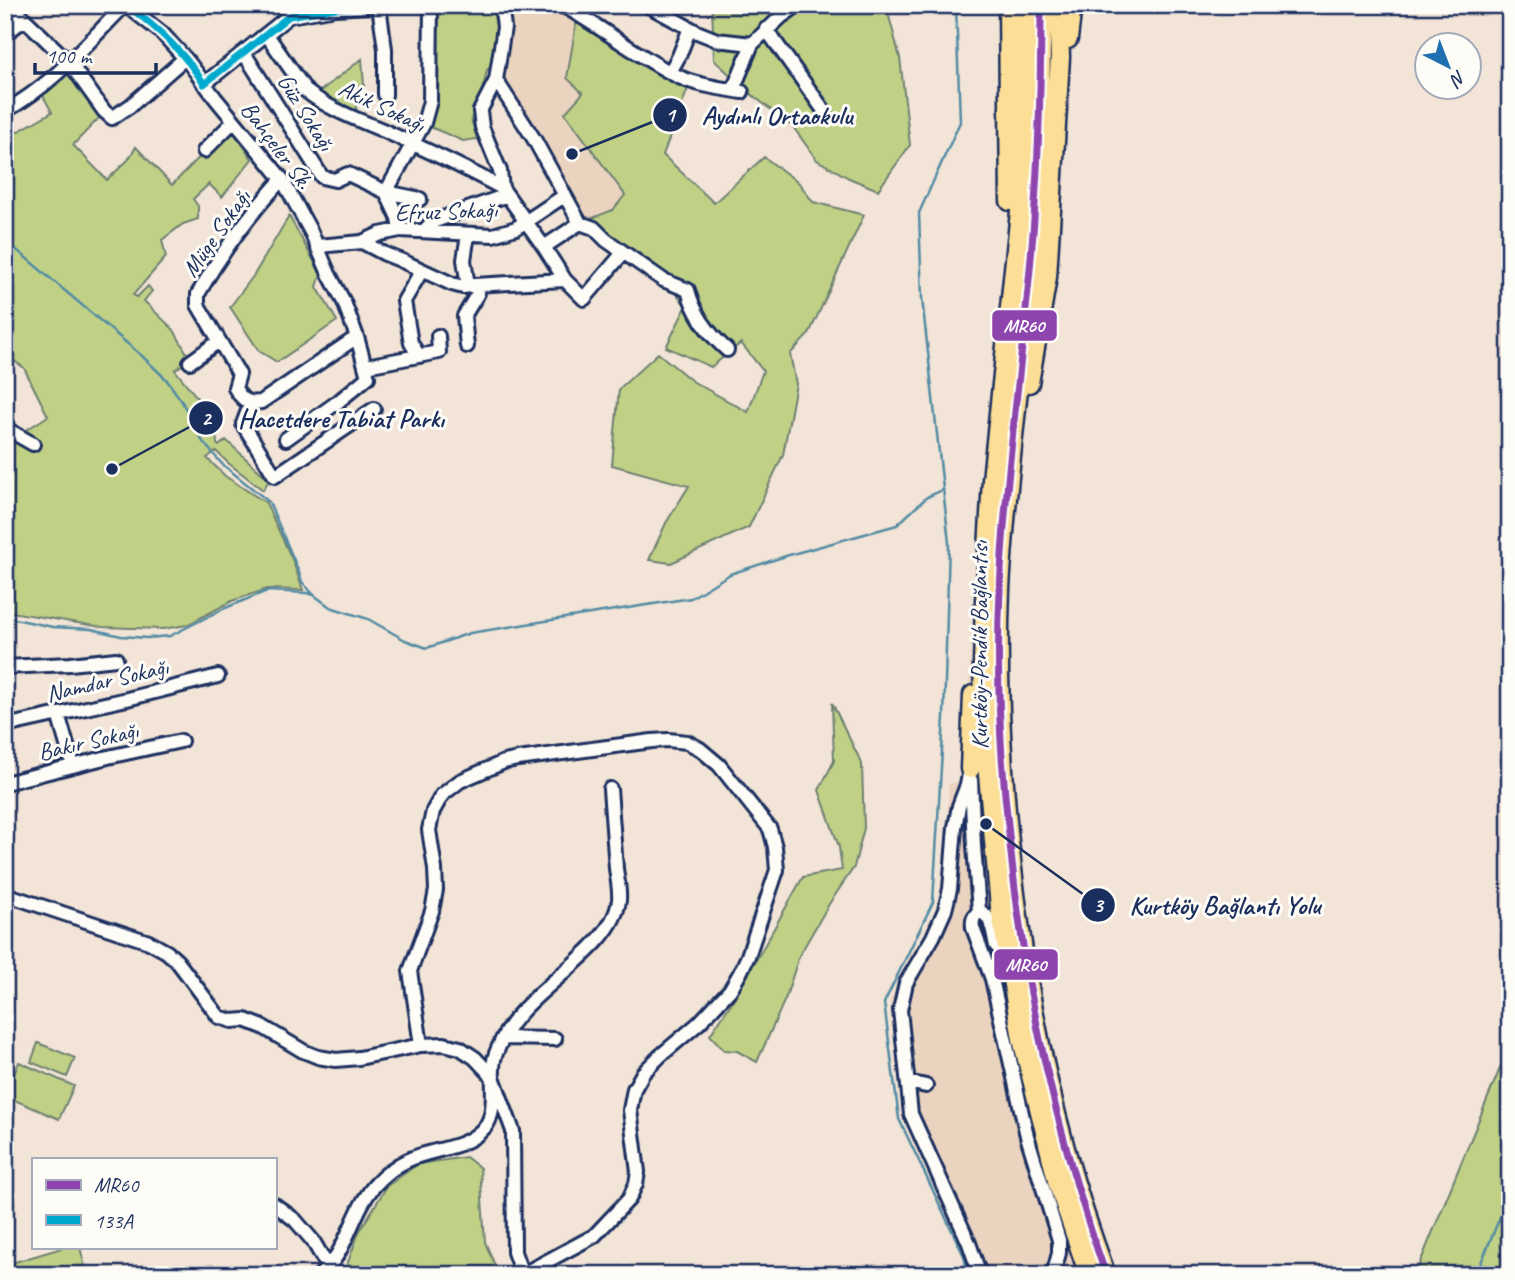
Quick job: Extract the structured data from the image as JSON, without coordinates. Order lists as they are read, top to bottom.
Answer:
{
  "streets": {
    "highway": ["Kurtköy-Pendik Bağlantısı"],
    "street": [
      "Akik Sokağı",
      "Güz Sokağı",
      "Bahçeler Sk.",
      "Efruz Sokağı",
      "Müge Sokağı",
      "Namdar Sokağı",
      "Bakır Sokağı"
    ]
  },
  "crossings": [
    ["Bahçeler Sk.", "Efruz Sokağı"],
    ["Bahçeler Sk.", "Müge Sokağı"]
  ],
  "places": ["Aydınlı Ortaokulu", "Hacetdere Tabiat Parkı", "Kurtköy Bağlantı Yolu"],
  "lines": ["transit line MR60", "transit line 133A"],
  "legend": ["MR60", "133A"],
  "scale_bar": "100 m",
  "north": "bottom right"
}
